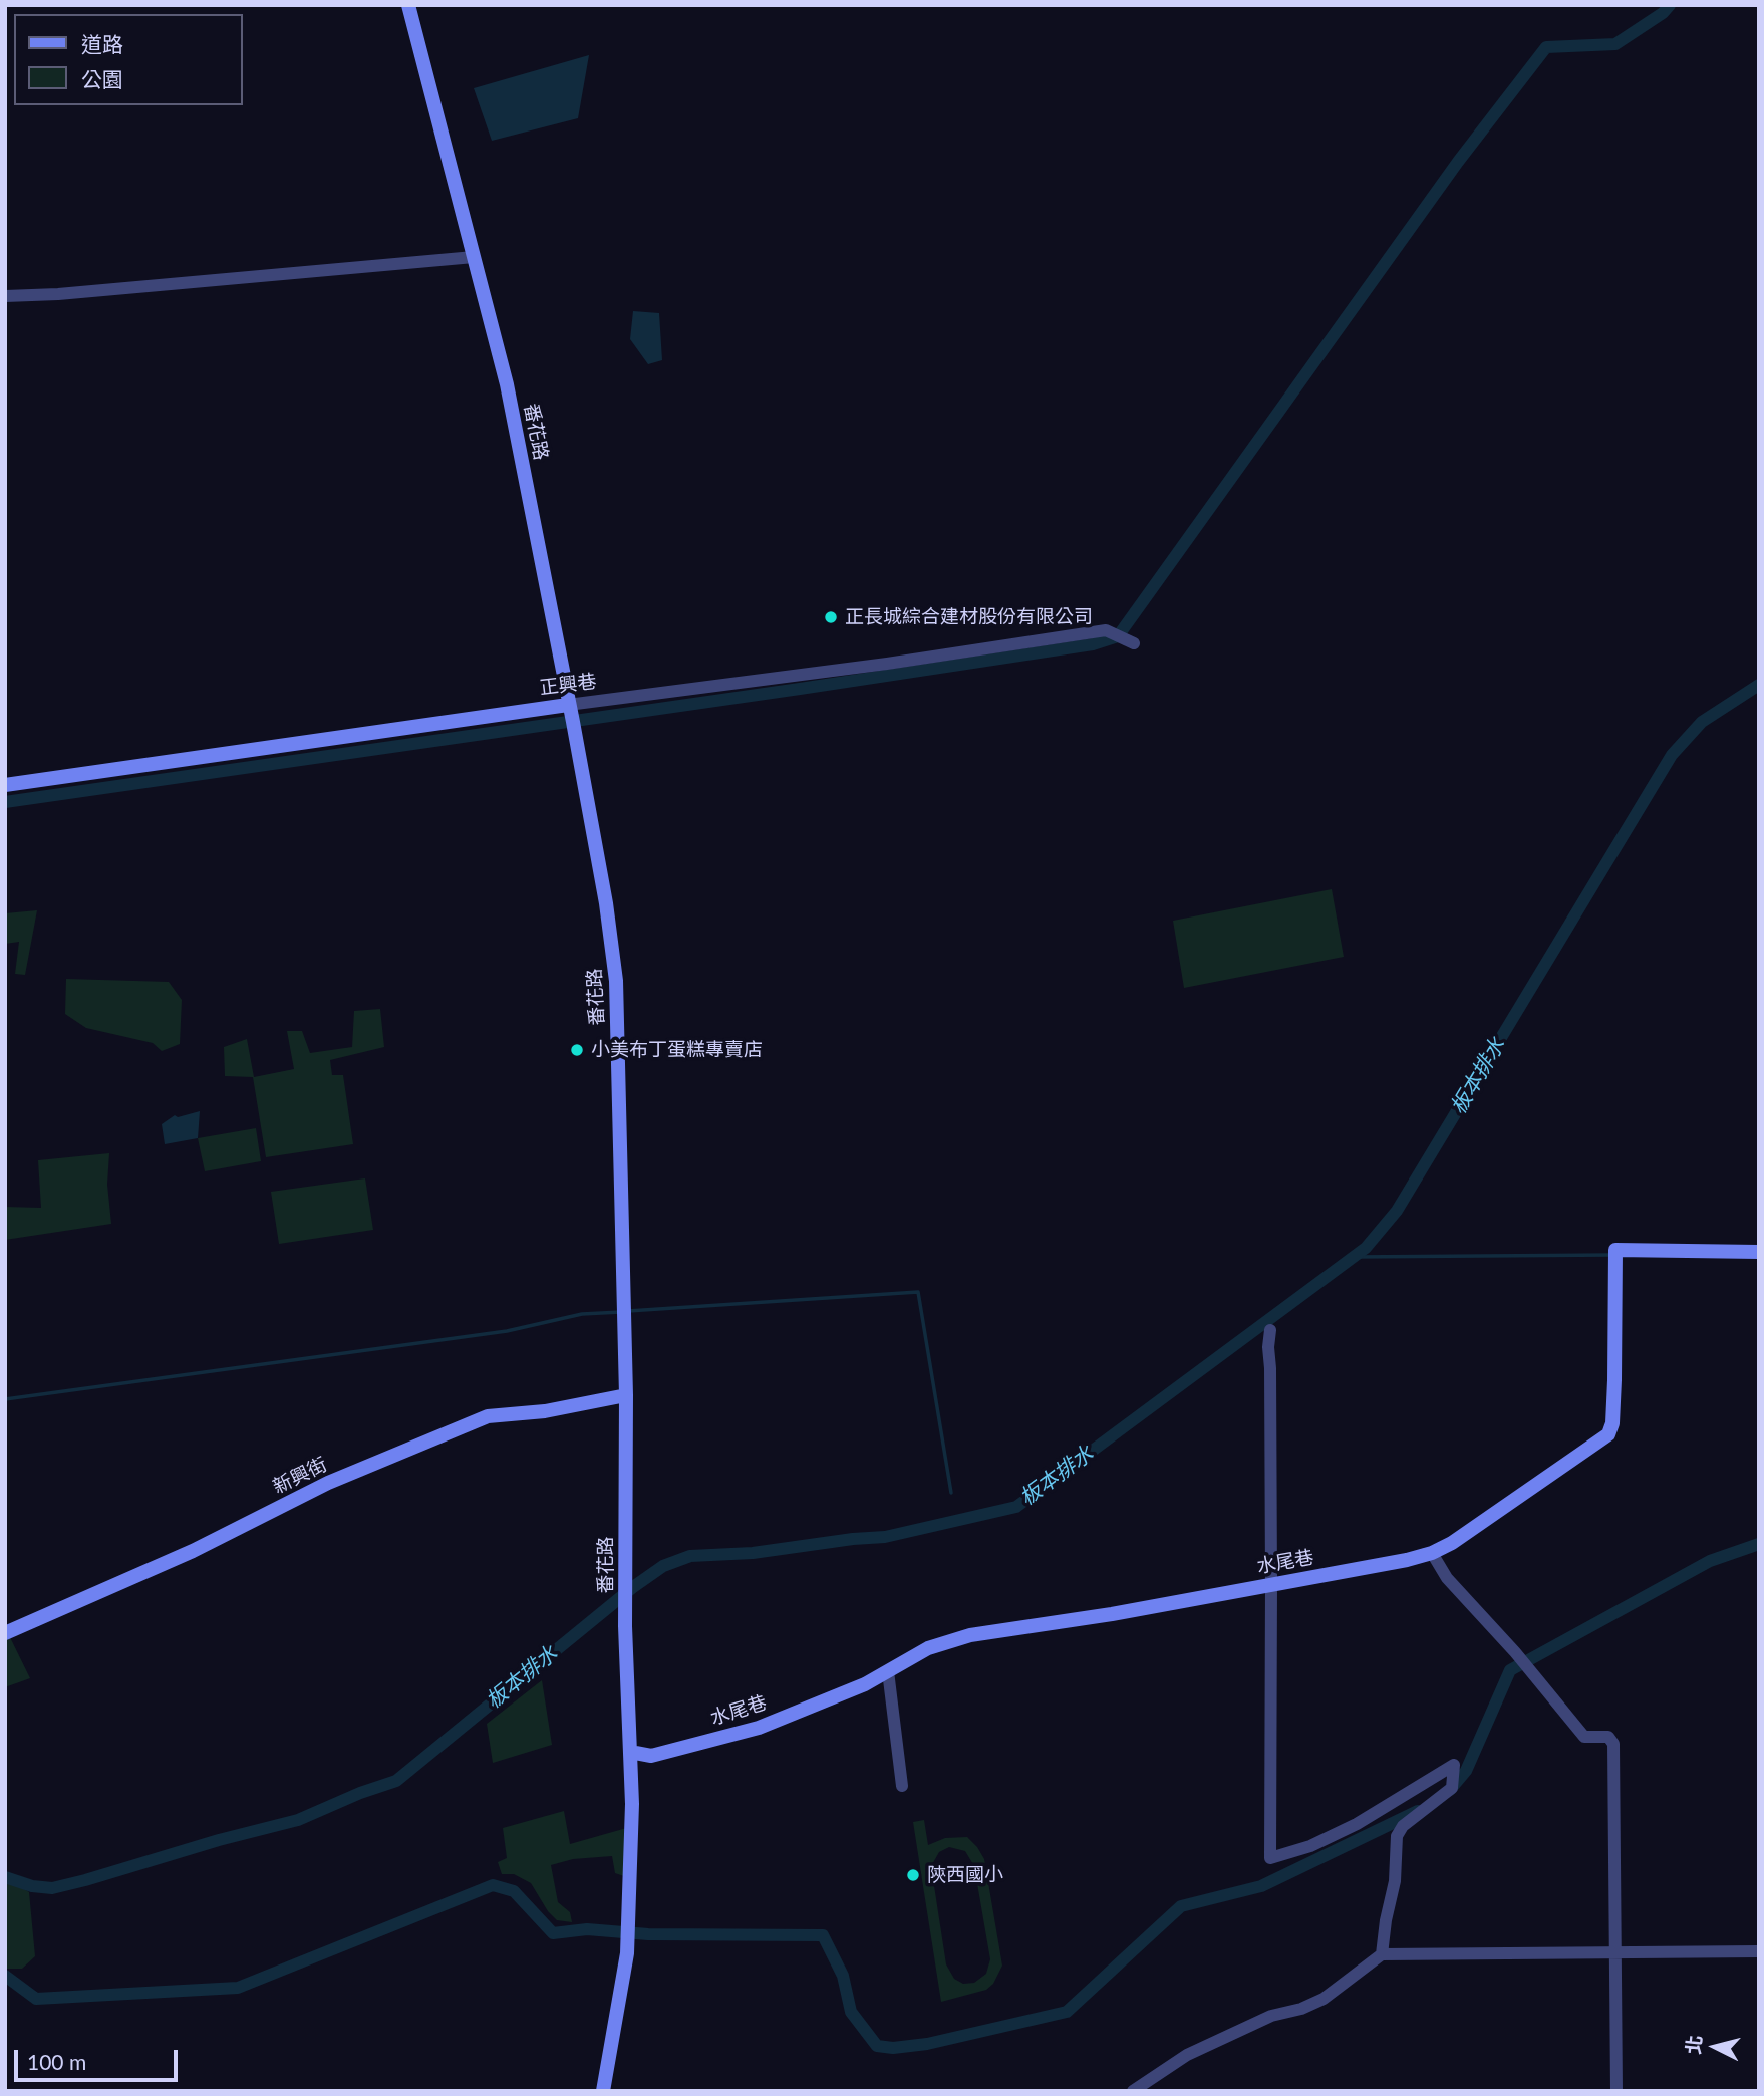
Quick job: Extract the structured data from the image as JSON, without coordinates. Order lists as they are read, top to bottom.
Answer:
{
  "streets": {
    "street": [
      "番花路",
      "正興巷",
      "新興街",
      "水尾巷"
    ]
  },
  "crossings": [
    ["番花路", "正興巷"],
    ["番花路", "新興街"],
    ["番花路", "水尾巷"]
  ],
  "water": ["板本排水"],
  "places": ["正長城綜合建材股份有限公司", "小美布丁蛋糕專賣店", "陝西國小"],
  "legend": ["道路", "公園"],
  "scale_bar": "100 m",
  "north": "left"
}
